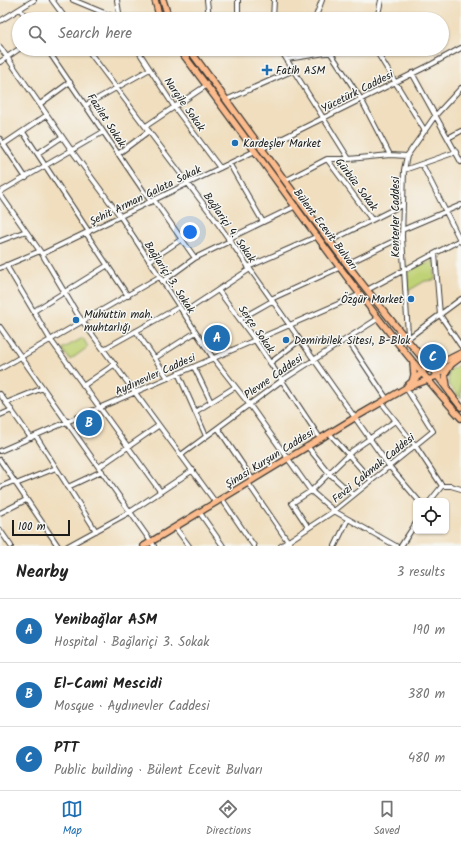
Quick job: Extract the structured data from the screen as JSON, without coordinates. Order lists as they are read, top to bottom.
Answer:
{
  "streets": {
    "main road": ["Bülent Ecevit Bulvarı", "Şinasi Kurşun Caddesi"],
    "street": [
      "Yücetürk Caddesi",
      "Nargile Sokak",
      "Fazilet Sokak",
      "Gürbüz Sokak",
      "Şehit Arman Galata Sokak",
      "Kenterler Caddesi",
      "Bağlariçi 4. Sokak",
      "Bağlariçi 3. Sokak",
      "Serçe Sokak",
      "Aydınevler Caddesi",
      "Plevne Caddesi",
      "Fevzi Çakmak Caddesi"
    ]
  },
  "crossings": [
    ["Yücetürk Caddesi", "Bülent Ecevit Bulvarı"],
    ["Nargile Sokak", "Şehit Arman Galata Sokak"],
    ["Fazilet Sokak", "Şehit Arman Galata Sokak"],
    ["Gürbüz Sokak", "Bülent Ecevit Bulvarı"],
    ["Şehit Arman Galata Sokak", "Bağlariçi 4. Sokak"],
    ["Şehit Arman Galata Sokak", "Bülent Ecevit Bulvarı"],
    ["Şehit Arman Galata Sokak", "Bağlariçi 3. Sokak"],
    ["Kenterler Caddesi", "Bülent Ecevit Bulvarı"],
    ["Bağlariçi 4. Sokak", "Aydınevler Caddesi"],
    ["Bağlariçi 4. Sokak", "Plevne Caddesi"],
    ["Bağlariçi 4. Sokak", "Şinasi Kurşun Caddesi"],
    ["Bağlariçi 4. Sokak", "Fevzi Çakmak Caddesi"],
    ["Bülent Ecevit Bulvarı", "Aydınevler Caddesi"],
    ["Bülent Ecevit Bulvarı", "Plevne Caddesi"],
    ["Bülent Ecevit Bulvarı", "Şinasi Kurşun Caddesi"],
    ["Bağlariçi 3. Sokak", "Aydınevler Caddesi"],
    ["Bağlariçi 3. Sokak", "Plevne Caddesi"],
    ["Bağlariçi 3. Sokak", "Şinasi Kurşun Caddesi"],
    ["Bağlariçi 3. Sokak", "Fevzi Çakmak Caddesi"],
    ["Serçe Sokak", "Aydınevler Caddesi"],
    ["Serçe Sokak", "Plevne Caddesi"],
    ["Serçe Sokak", "Şinasi Kurşun Caddesi"],
    ["Şinasi Kurşun Caddesi", "Fevzi Çakmak Caddesi"]
  ],
  "places": {
    "health": ["Fatih ASM"],
    "other": [
      "Kardeşler Market",
      "Özgür Market",
      "Muhuttin mah. muhtarlığı",
      "Demirbilek Sitesi, B-Blok"
    ]
  },
  "scale_bar": "100 m",
  "page": {
    "search": "Search here",
    "pins": ["A", "C", "B"],
    "scale": "100 m",
    "heading": ["Nearby", "3 results"],
    "list": [
      {
        "mark": "A",
        "name": "Yenibağlar ASM",
        "note": "Hospital · Bağlariçi 3. Sokak",
        "value": "190 m"
      },
      {
        "mark": "B",
        "name": "El-Cami Mescidi",
        "note": "Mosque · Aydınevler Caddesi",
        "value": "380 m"
      },
      {
        "mark": "C",
        "name": "PTT",
        "note": "Public building · Bülent Ecevit Bulvarı",
        "value": "480 m"
      }
    ],
    "nav": ["Map", "Directions", "Saved"]
  }
}
